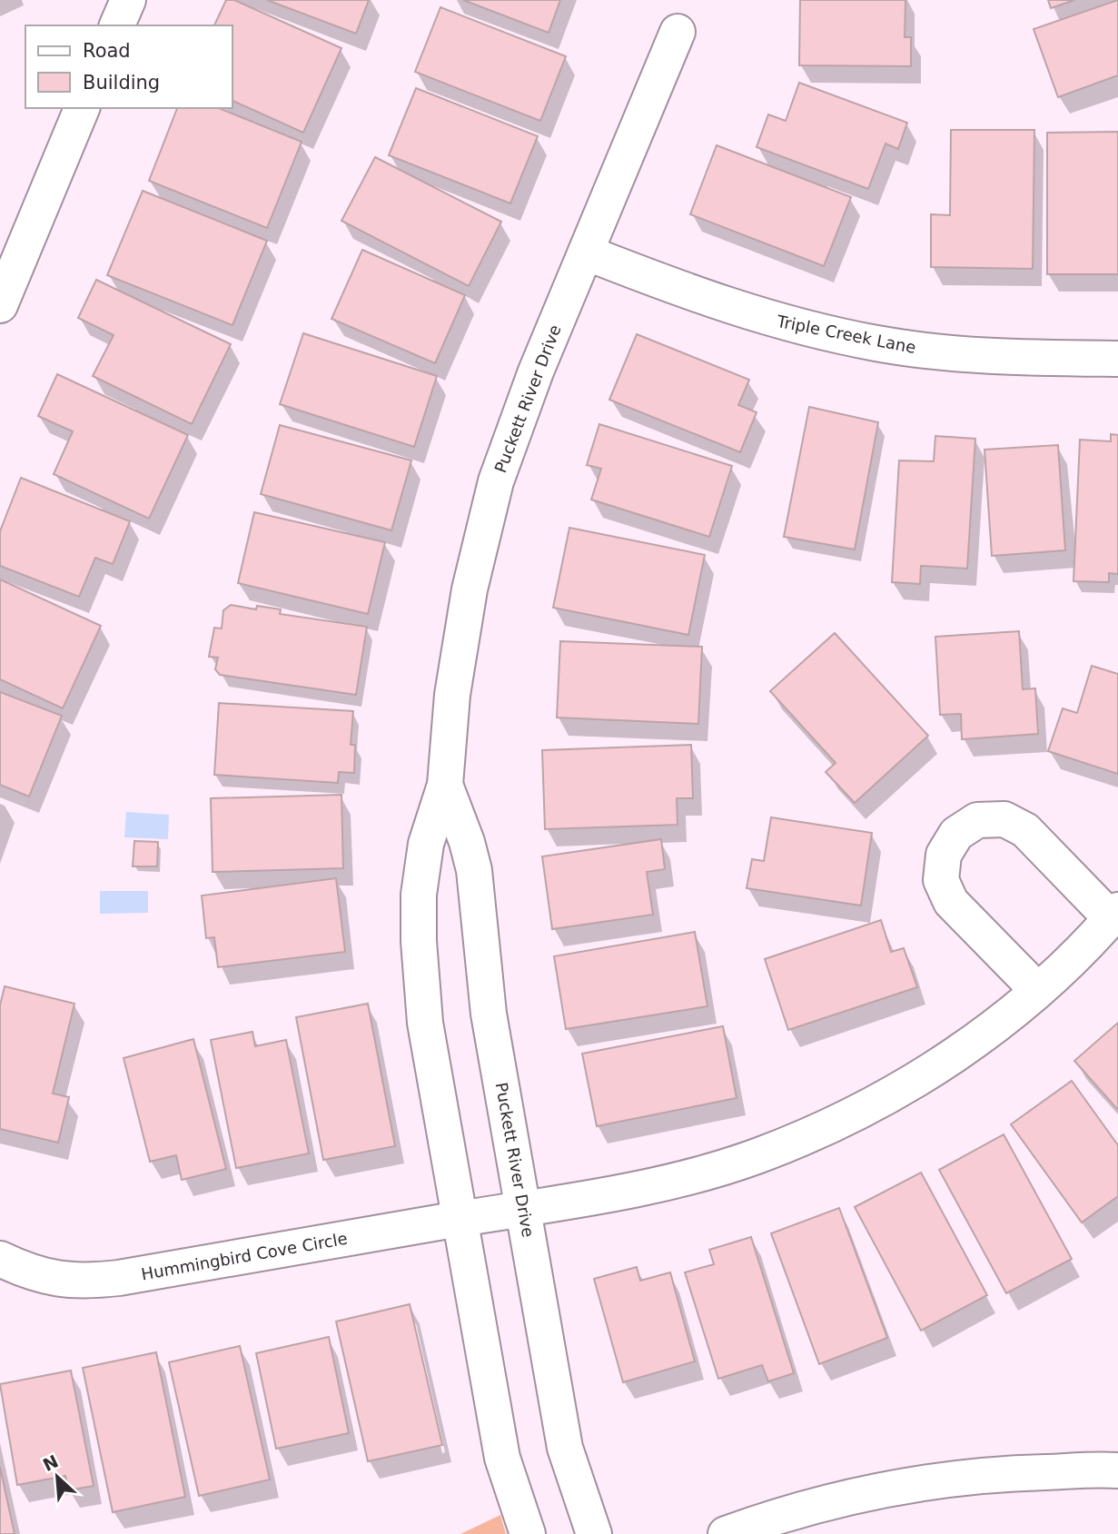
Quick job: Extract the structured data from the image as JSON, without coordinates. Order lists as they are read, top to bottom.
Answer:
{
  "streets": {
    "street": ["Triple Creek Lane", "Puckett River Drive", "Hummingbird Cove Circle"]
  },
  "crossings": [
    ["Triple Creek Lane", "Puckett River Drive"],
    ["Puckett River Drive", "Hummingbird Cove Circle"]
  ],
  "legend": ["Road", "Building"],
  "north": "top left"
}
